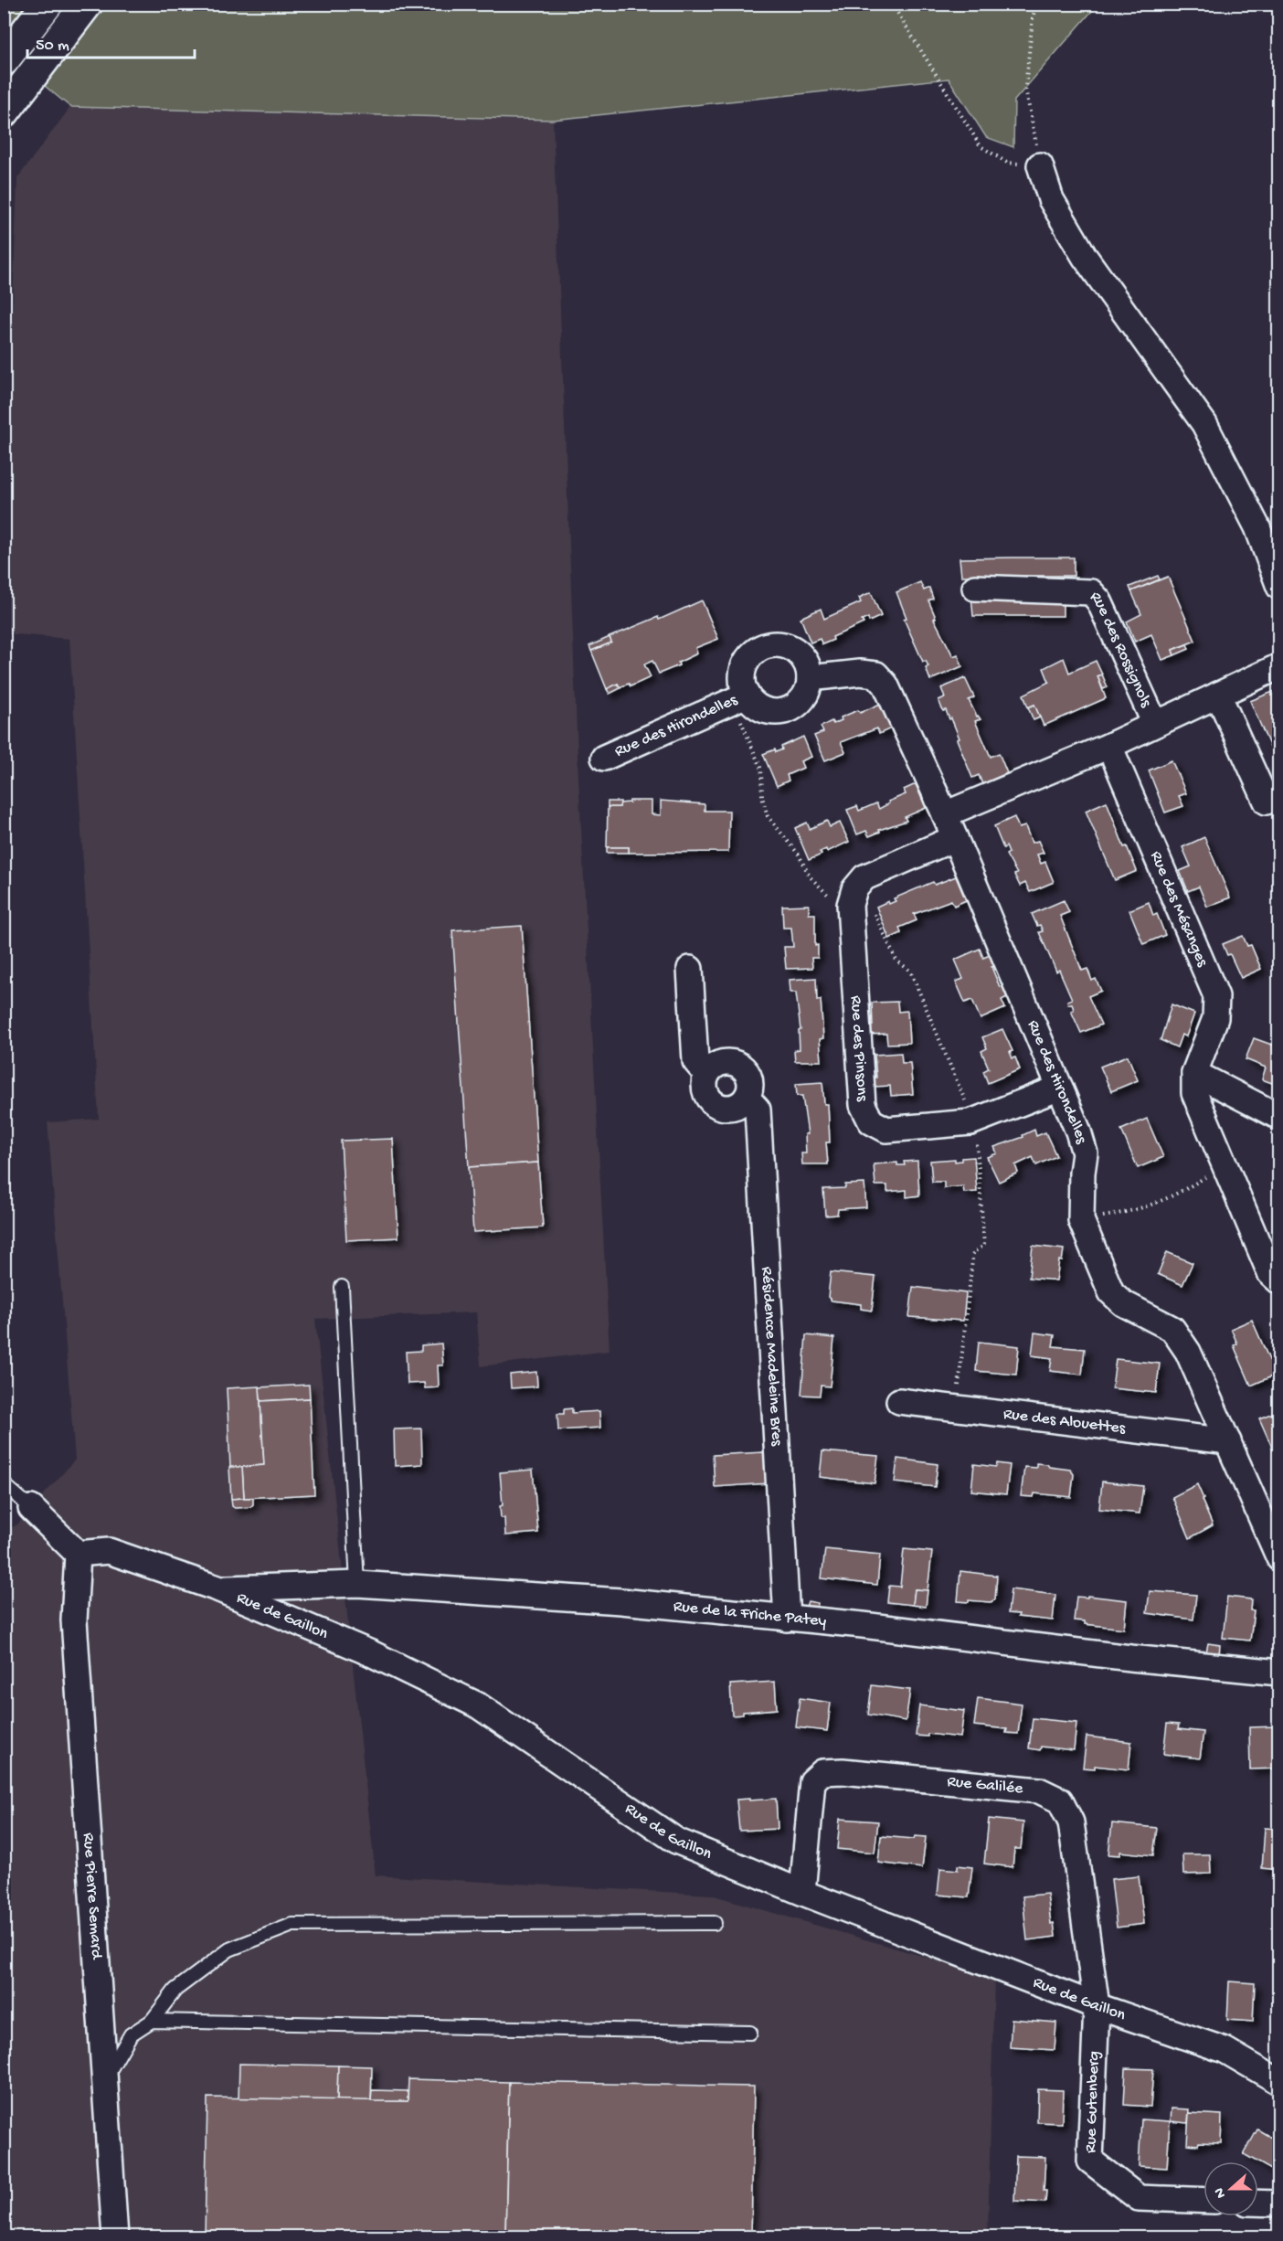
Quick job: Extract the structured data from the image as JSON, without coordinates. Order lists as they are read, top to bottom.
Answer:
{
  "streets": {
    "street": [
      "Rue des Rossignols",
      "Rue des Hirondelles",
      "Rue des Mésanges",
      "Rue des Pinsons",
      "Résidencce Madeleine Bres",
      "Rue des Alouettes",
      "Rue de la Friche Patey",
      "Rue de Gaillon",
      "Rue Galilée",
      "Rue Pierre Semard",
      "Rue Gutenberg"
    ]
  },
  "crossings": [
    ["Rue des Rossignols", "Rue des Hirondelles"],
    ["Rue des Rossignols", "Rue des Mésanges"],
    ["Rue des Hirondelles", "Rue des Pinsons"],
    ["Rue des Hirondelles", "Rue des Alouettes"],
    ["Résidencce Madeleine Bres", "Rue de la Friche Patey"],
    ["Rue de la Friche Patey", "Rue de Gaillon"],
    ["Rue de Gaillon", "Rue Galilée"],
    ["Rue de Gaillon", "Rue Pierre Semard"],
    ["Rue de Gaillon", "Rue Gutenberg"],
    ["Rue Galilée", "Rue Gutenberg"]
  ],
  "scale_bar": "50 m",
  "north": "left"
}
